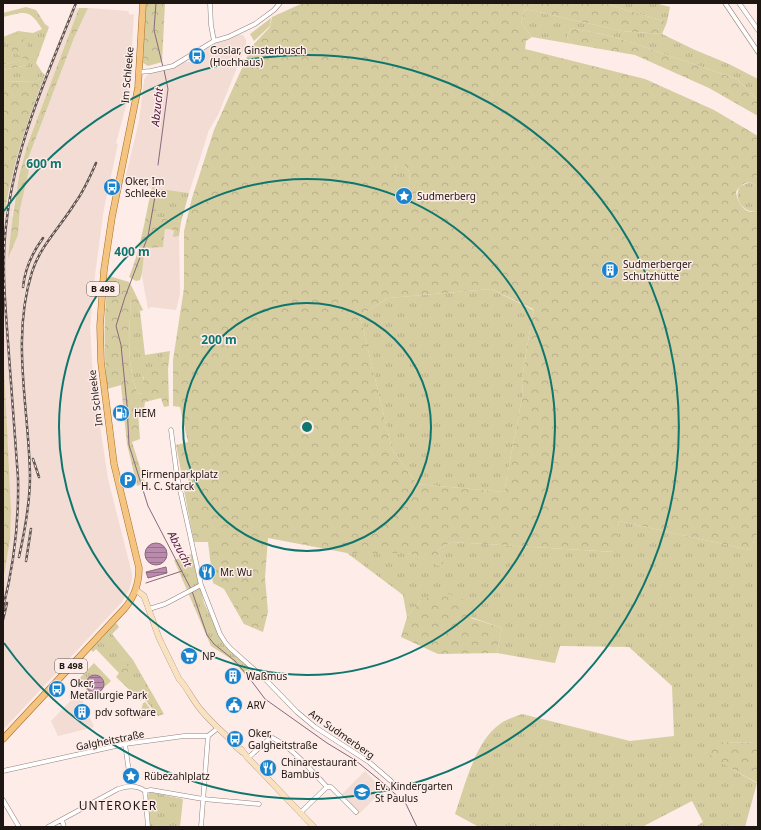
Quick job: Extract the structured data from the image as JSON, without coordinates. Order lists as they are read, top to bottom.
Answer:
{
  "streets": {
    "main road": ["Im Schleeke", "B 498"],
    "street": ["Am Sudmerberg", "Galgheitstraße"]
  },
  "districts": ["UNTEROKER"],
  "water": ["Abzucht"],
  "places": {
    "bus stop": [
      "Goslar, Ginsterbusch (Hochhaus)",
      "Oker, Im Schleeke",
      "Oker, Metallurgie Park",
      "Oker, Galgheitstraße"
    ],
    "place": ["Sudmerberg", "Rübezahlplatz"],
    "building": ["Sudmerberger Schutzhütte", "Waßmus", "pdv software"],
    "fuel station": ["HEM"],
    "parking": ["Firmenparkplatz H. C. Starck"],
    "restaurant": ["Mr. Wu", "Chinarestaurant Bambus"],
    "supermarket": ["NP"],
    "public building": ["ARV"],
    "school or university": ["Ev. Kindergarten St Paulus"]
  },
  "rings": ["600 m", "400 m", "200 m"]
}
